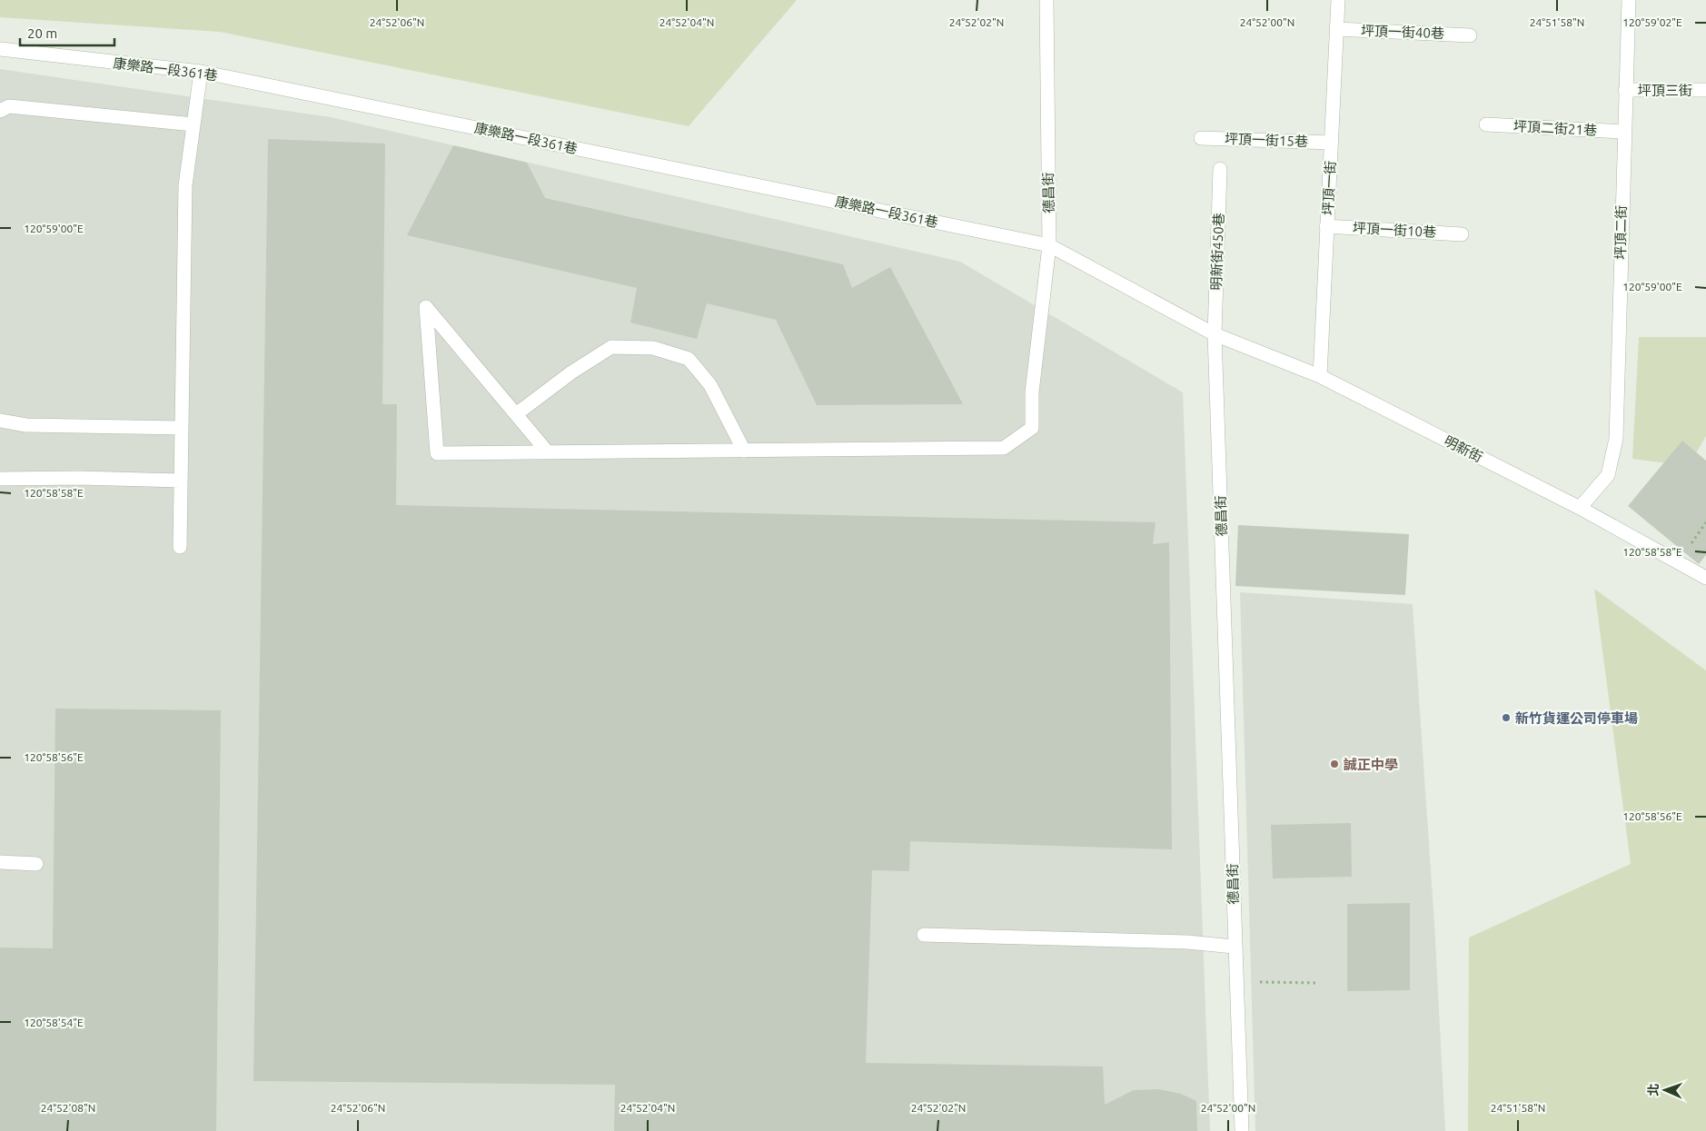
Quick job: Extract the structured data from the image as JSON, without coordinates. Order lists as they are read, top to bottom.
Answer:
{
  "streets": {
    "street": [
      "坪頂一街40巷",
      "康樂路一段361巷",
      "坪頂三街",
      "坪頂二街21巷",
      "坪頂一街15巷",
      "坪頂一街",
      "德昌街",
      "坪頂一街10巷",
      "坪頂二街",
      "明新街450巷",
      "明新街"
    ]
  },
  "crossings": [
    ["坪頂一街40巷", "坪頂一街"],
    ["康樂路一段361巷", "德昌街"],
    ["坪頂三街", "坪頂二街"],
    ["坪頂二街21巷", "坪頂二街"],
    ["坪頂一街15巷", "坪頂一街"],
    ["坪頂一街", "坪頂一街10巷"],
    ["坪頂一街", "明新街"],
    ["德昌街", "明新街450巷"],
    ["德昌街", "明新街"],
    ["坪頂二街", "明新街"],
    ["明新街450巷", "明新街"]
  ],
  "places": ["新竹貨運公司停車場", "誠正中學"],
  "scale_bar": "20 m",
  "north": "left",
  "coordinates": [
    "120°59'02\"E",
    "24°52'06\"N",
    "24°52'04\"N",
    "24°52'02\"N",
    "24°52'00\"N",
    "24°51'58\"N",
    "120°59'00\"E",
    "120°58'58\"E",
    "120°58'56\"E",
    "120°58'54\"E",
    "24°52'08\"N"
  ]
}
